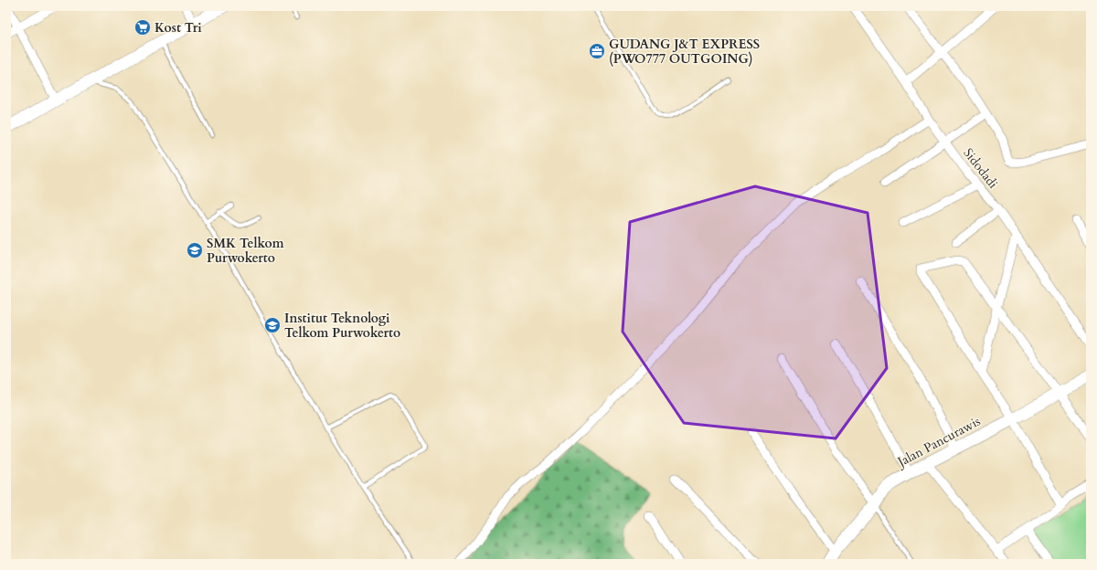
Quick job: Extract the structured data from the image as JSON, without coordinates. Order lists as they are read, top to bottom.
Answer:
{
  "streets": {
    "street": ["Sidodadi", "Jalan Pancurawis"]
  },
  "places": {
    "supermarket": ["Kost Tri"],
    "office": ["GUDANG J&T EXPRESS (PWO777 OUTGOING)"],
    "school or university": ["SMK Telkom Purwokerto", "Institut Teknologi Telkom Purwokerto"]
  }
}
